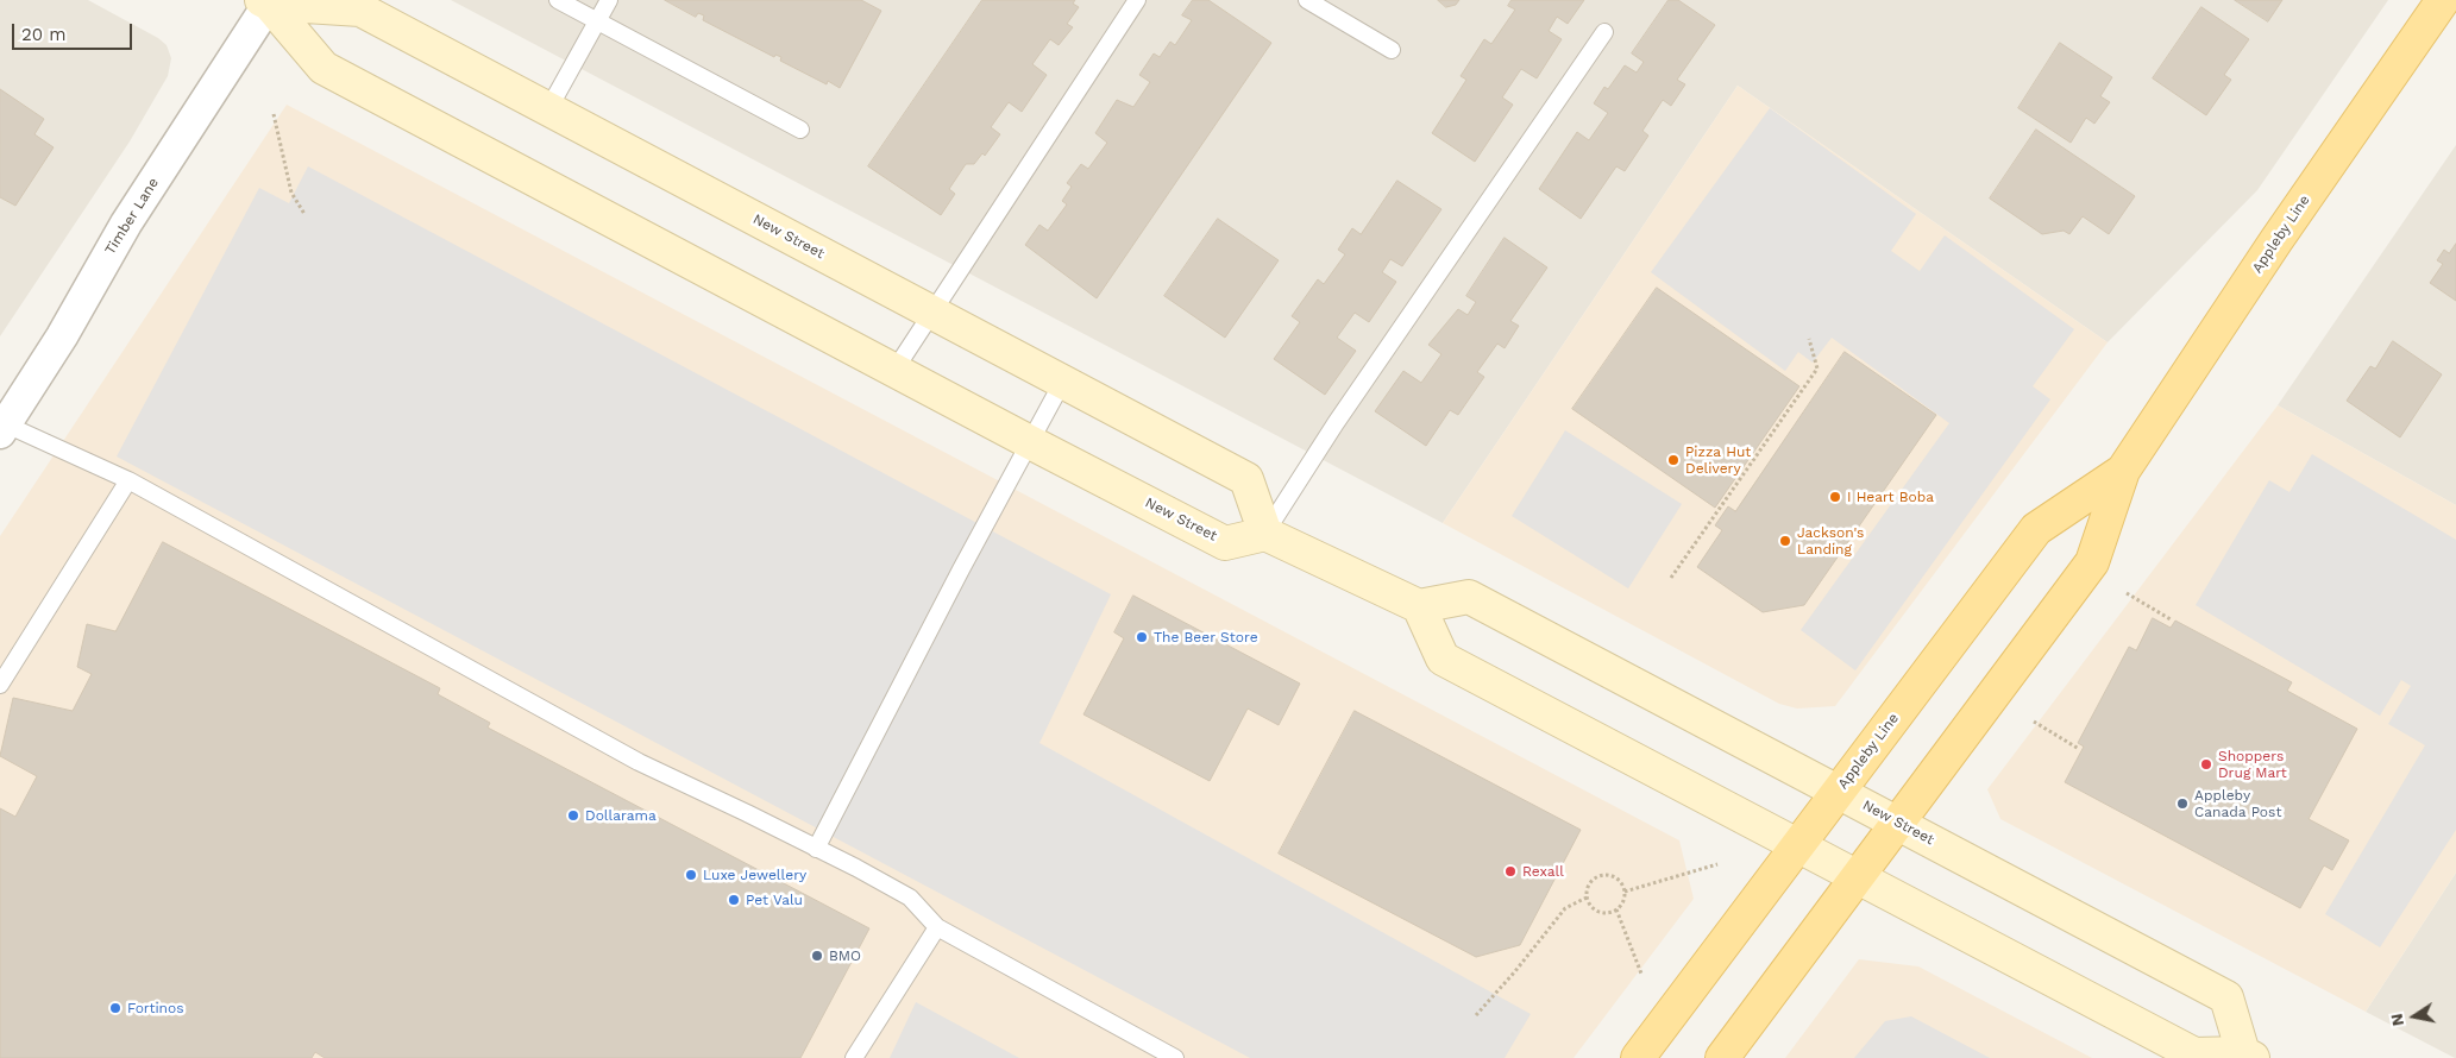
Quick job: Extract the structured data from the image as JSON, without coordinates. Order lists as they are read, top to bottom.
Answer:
{
  "streets": {
    "main road": ["Appleby Line", "New Street"],
    "street": ["Timber Lane"]
  },
  "crossings": [
    ["Timber Lane", "New Street"],
    ["Appleby Line", "New Street"]
  ],
  "places": [
    "Pizza Hut Delivery",
    "I Heart Boba",
    "Jackson's Landing",
    "The Beer Store",
    "Shoppers Drug Mart",
    "Appleby Canada Post",
    "Dollarama",
    "Rexall",
    "Luxe Jewellery",
    "Pet Valu",
    "BMO",
    "Fortinos"
  ],
  "scale_bar": "20 m",
  "north": "left"
}
